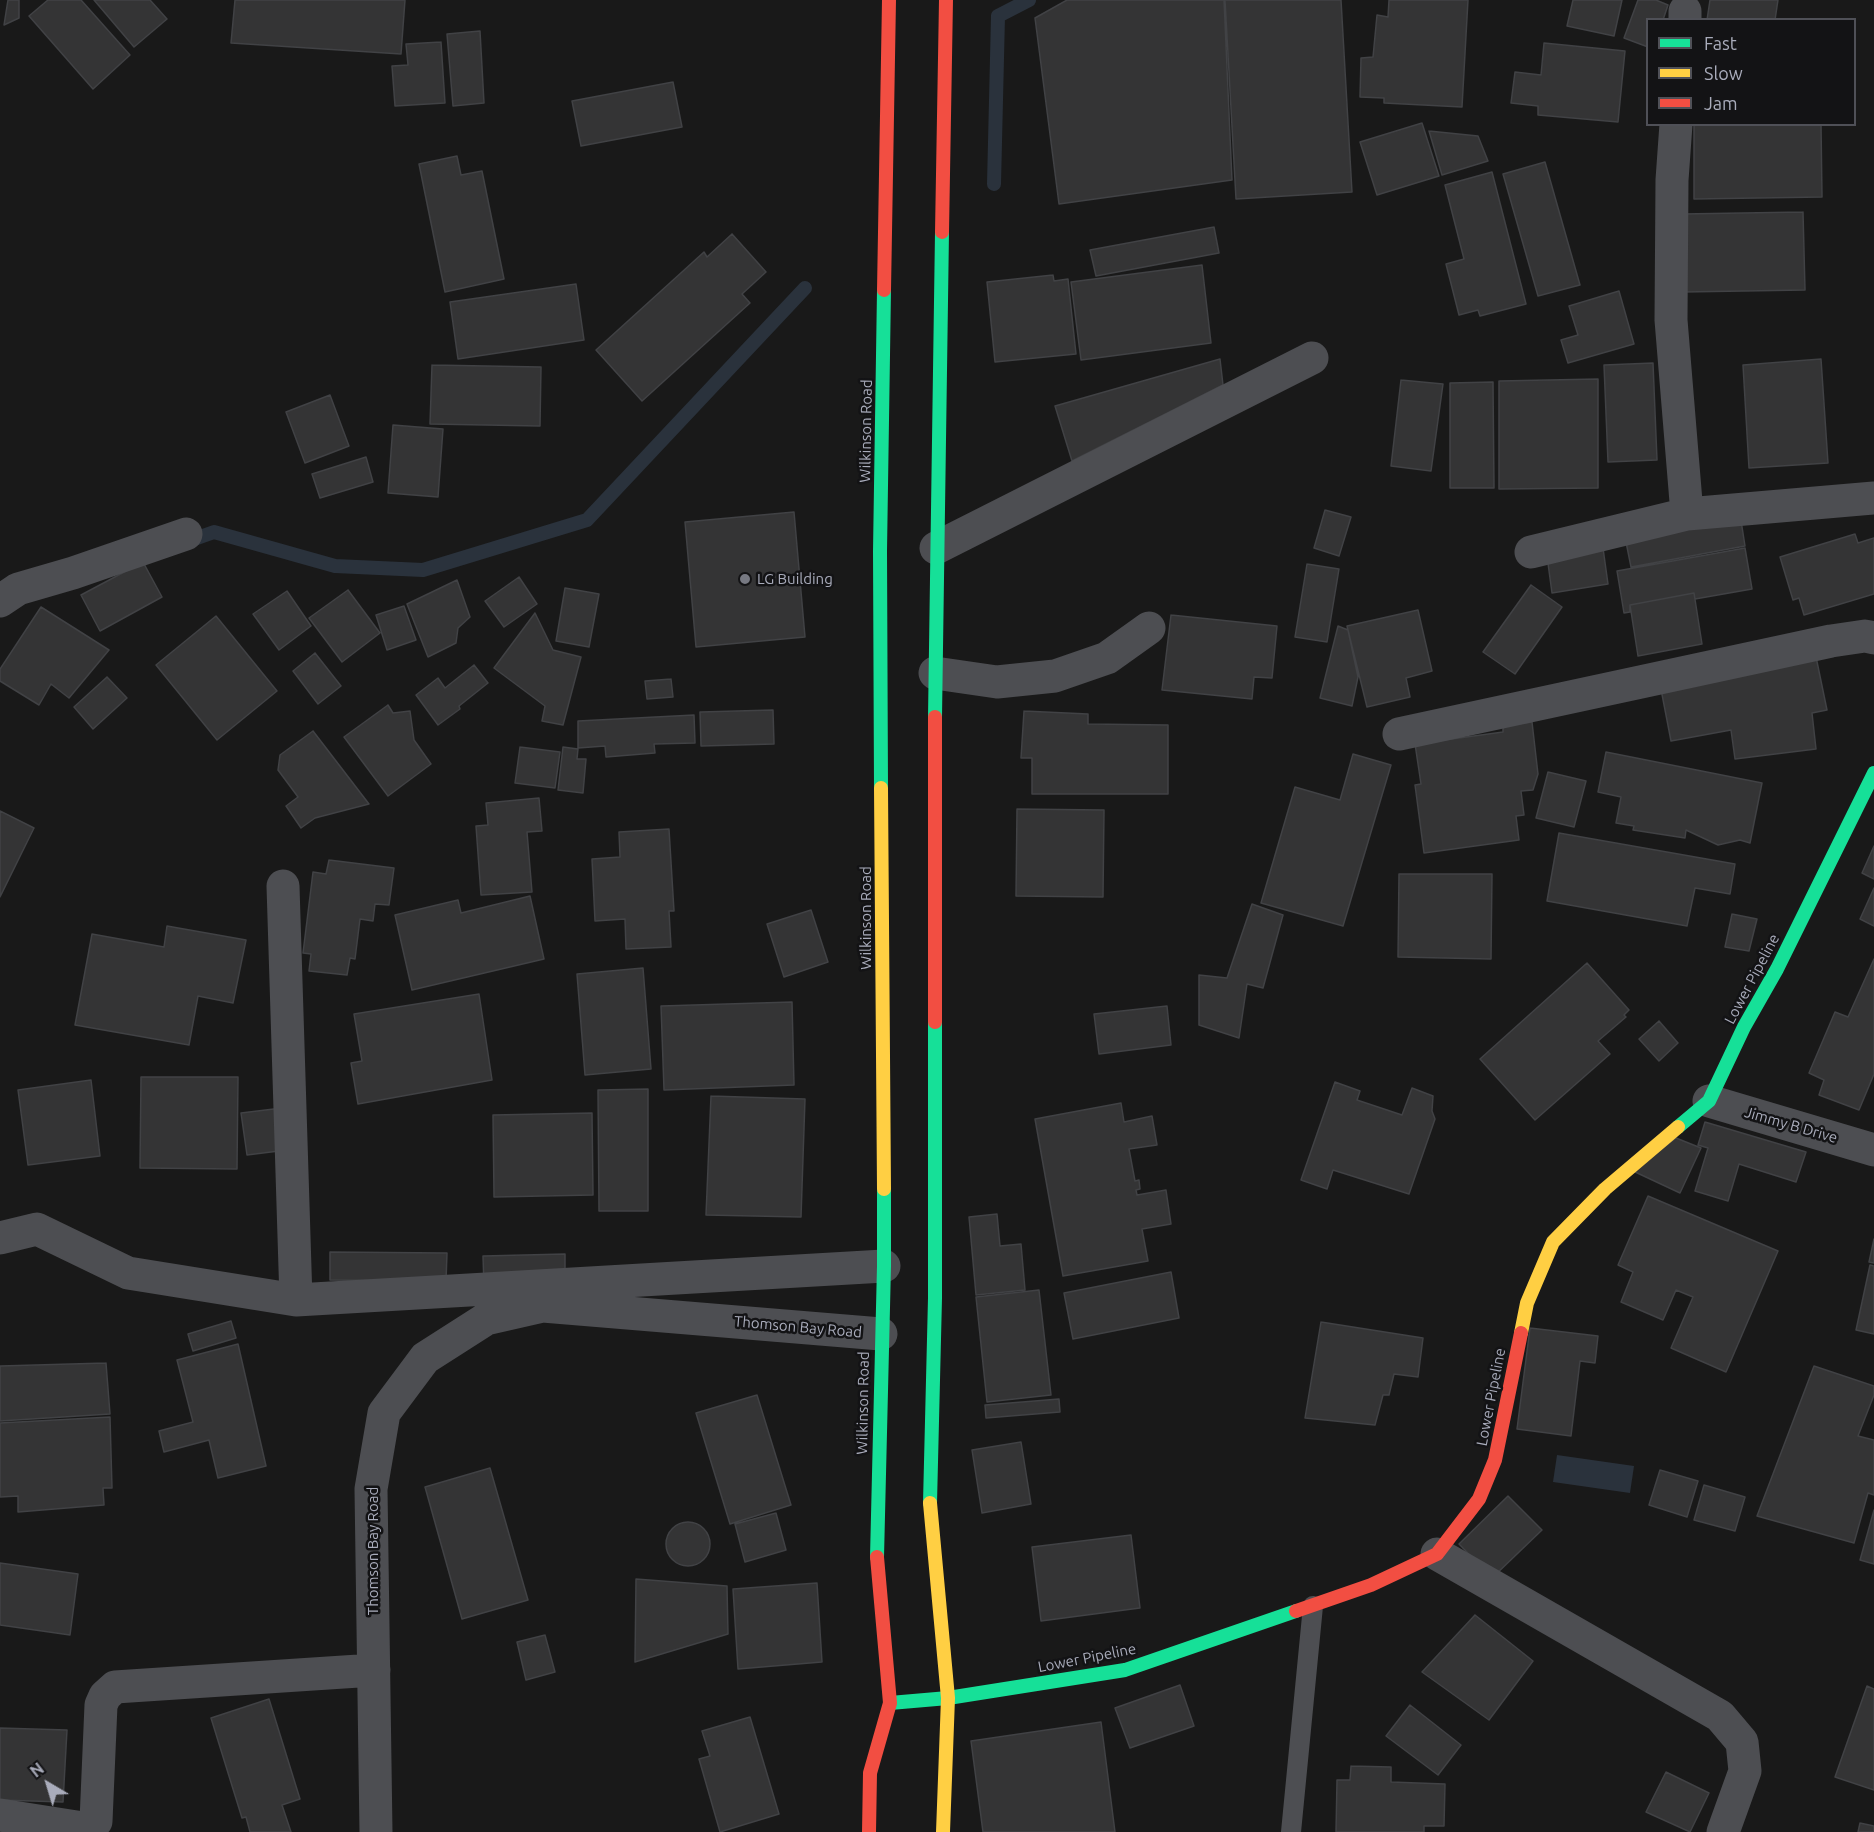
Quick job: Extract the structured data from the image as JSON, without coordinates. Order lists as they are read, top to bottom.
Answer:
{
  "streets": {
    "main road": ["Wilkinson Road", "Lower Pipeline"],
    "street": ["Jimmy B Drive", "Thomson Bay Road"]
  },
  "crossings": [
    ["Wilkinson Road", "Lower Pipeline"],
    ["Wilkinson Road", "Thomson Bay Road"],
    ["Lower Pipeline", "Jimmy B Drive"]
  ],
  "places": ["LG Building"],
  "legend": ["Fast", "Slow", "Jam"],
  "north": "top left"
}
